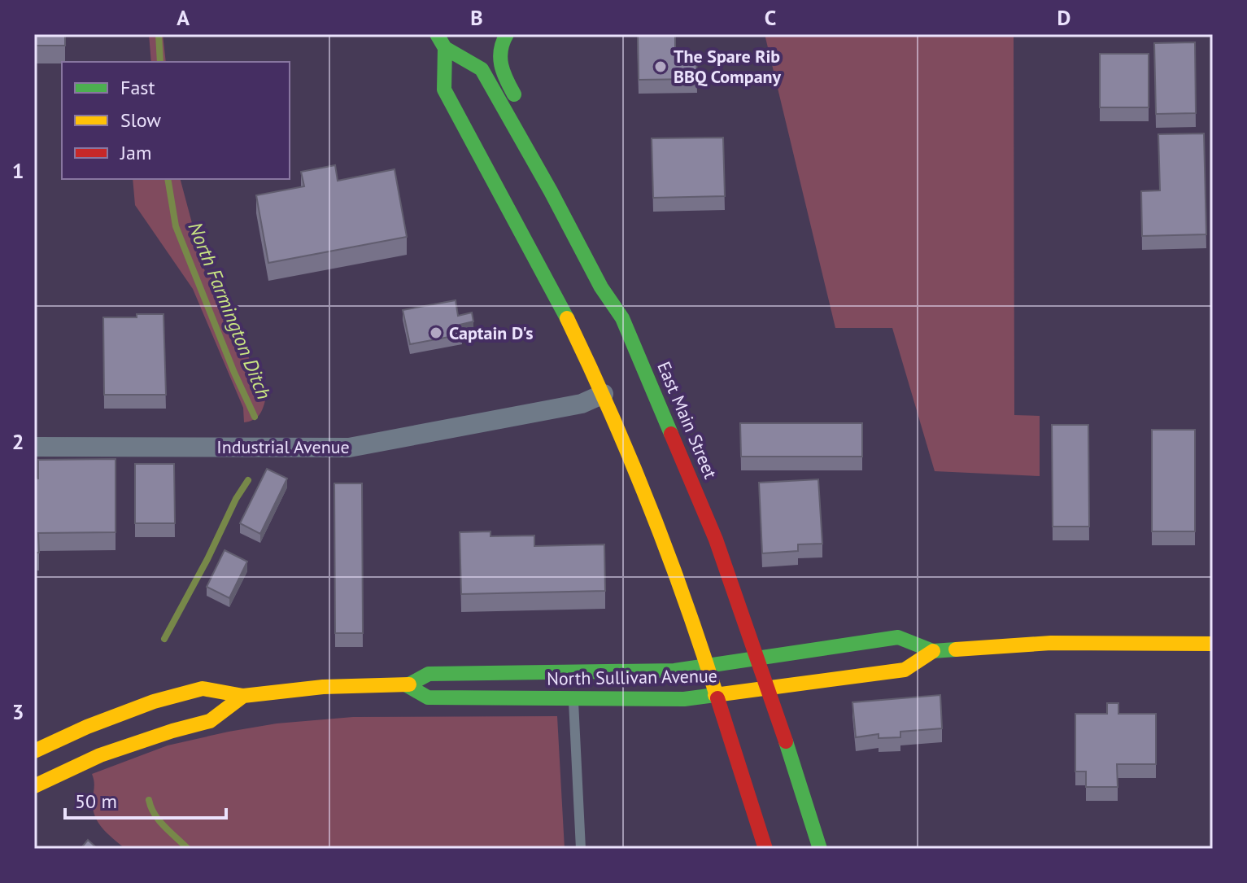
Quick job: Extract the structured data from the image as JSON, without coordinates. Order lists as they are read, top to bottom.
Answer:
{
  "streets": {
    "main road": ["East Main Street", "North Sullivan Avenue"],
    "street": ["Industrial Avenue"]
  },
  "crossings": [
    ["East Main Street", "North Sullivan Avenue"]
  ],
  "water": ["North Farmington Ditch"],
  "places": ["The Spare Rib BBQ Company", "Captain D's"],
  "legend": ["Fast", "Slow", "Jam"],
  "scale_bar": "50 m",
  "grid": {
    "columns": [
      "A",
      "B",
      "C",
      "D"
    ],
    "rows": ["1", "2", "3"]
  }
}
